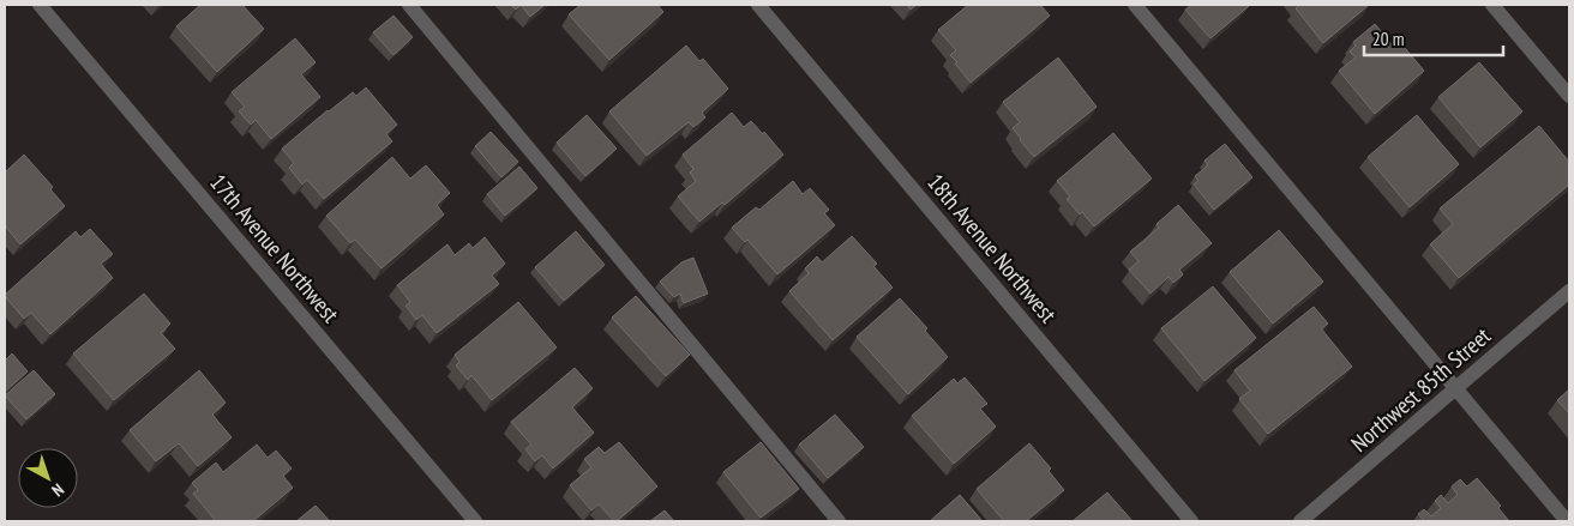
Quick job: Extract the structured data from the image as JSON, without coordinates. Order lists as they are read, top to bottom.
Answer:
{
  "streets": {
    "street": ["17th Avenue Northwest", "18th Avenue Northwest", "Northwest 85th Street"]
  },
  "scale_bar": "20 m",
  "north": "bottom right"
}
